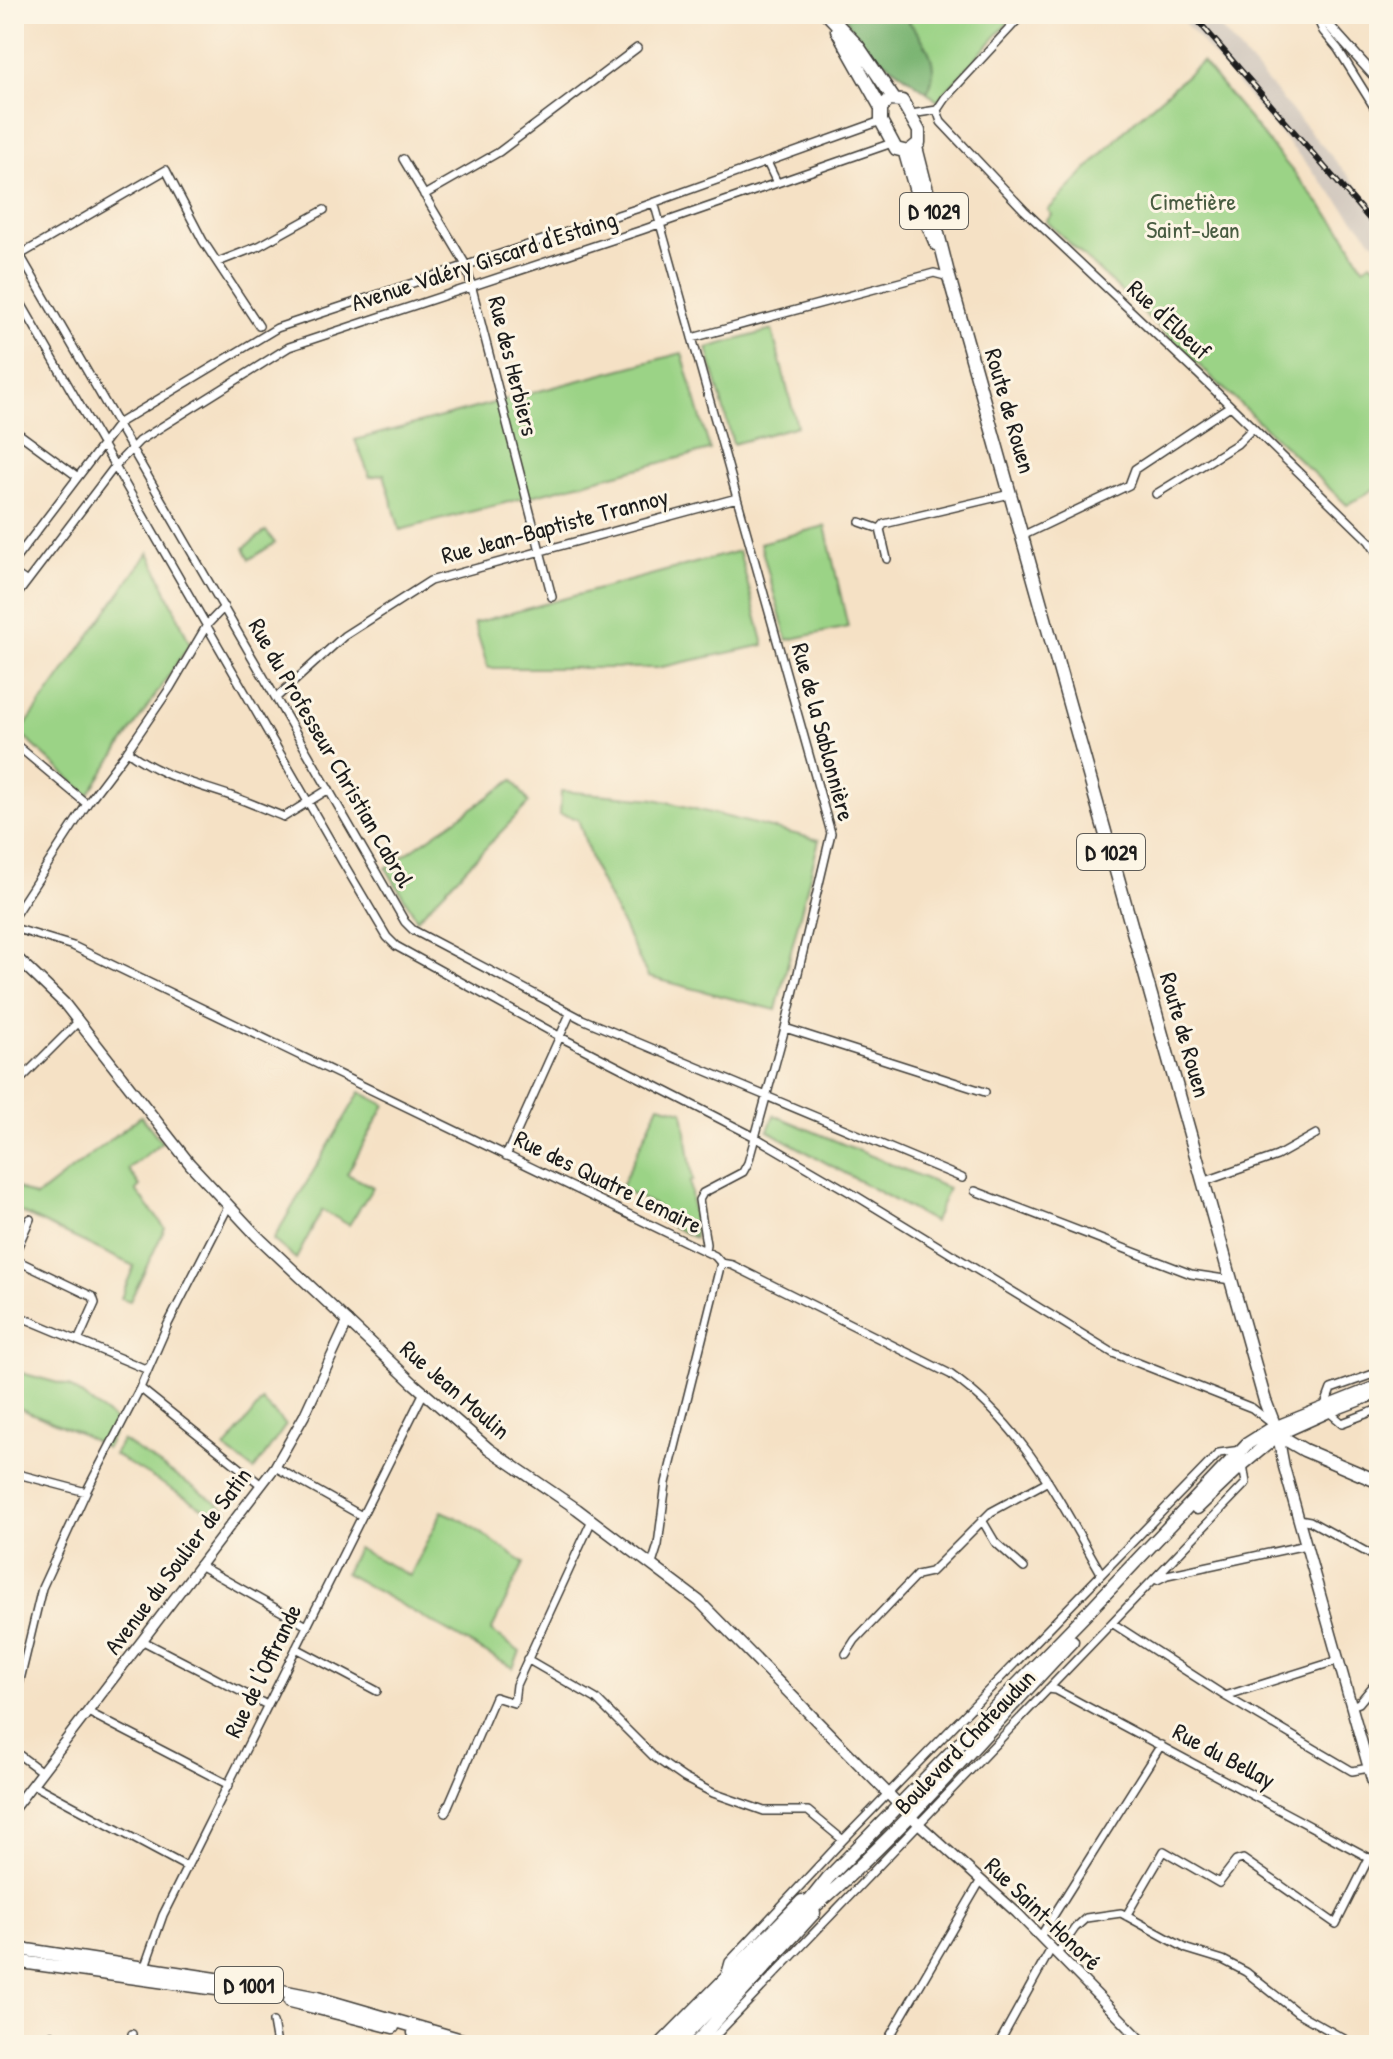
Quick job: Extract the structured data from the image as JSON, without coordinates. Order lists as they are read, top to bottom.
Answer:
{
  "streets": {
    "main road": [
      "D 1029",
      "Route de Rouen",
      "Rue Jean Moulin",
      "Boulevard Chateaudun",
      "D 1001"
    ],
    "street": [
      "Avenue Valéry Giscard d'Estaing",
      "Rue d'Elbeuf",
      "Rue des Herbiers",
      "Rue Jean-Baptiste Trannoy",
      "Rue de la Sablonnière",
      "Rue du Professeur Christian Cabrol",
      "Rue des Quatre Lemaire",
      "Avenue du Soulier de Satin",
      "Rue de l'Offrande",
      "Rue du Bellay",
      "Rue Saint-Honoré"
    ]
  },
  "crossings": [
    ["Avenue Valéry Giscard d'Estaing", "Rue des Herbiers"],
    ["Avenue Valéry Giscard d'Estaing", "Rue de la Sablonnière"],
    ["Avenue Valéry Giscard d'Estaing", "Rue du Professeur Christian Cabrol"],
    ["Rue des Herbiers", "Rue Jean-Baptiste Trannoy"],
    ["Route de Rouen", "Boulevard Chateaudun"],
    ["Rue Jean-Baptiste Trannoy", "Rue de la Sablonnière"],
    ["Rue Jean-Baptiste Trannoy", "Rue du Professeur Christian Cabrol"],
    ["Rue de la Sablonnière", "Rue du Professeur Christian Cabrol"],
    ["Rue de la Sablonnière", "Rue des Quatre Lemaire"],
    ["Rue des Quatre Lemaire", "Boulevard Chateaudun"],
    ["Rue Jean Moulin", "Avenue du Soulier de Satin"],
    ["Rue Jean Moulin", "Rue de l'Offrande"],
    ["Rue Jean Moulin", "Boulevard Chateaudun"],
    ["Rue Jean Moulin", "Rue Saint-Honoré"],
    ["Rue de l'Offrande", "D 1001"],
    ["Boulevard Chateaudun", "Rue du Bellay"],
    ["Boulevard Chateaudun", "Rue Saint-Honoré"]
  ],
  "parks": ["Cimetière Saint-Jean"]
}
